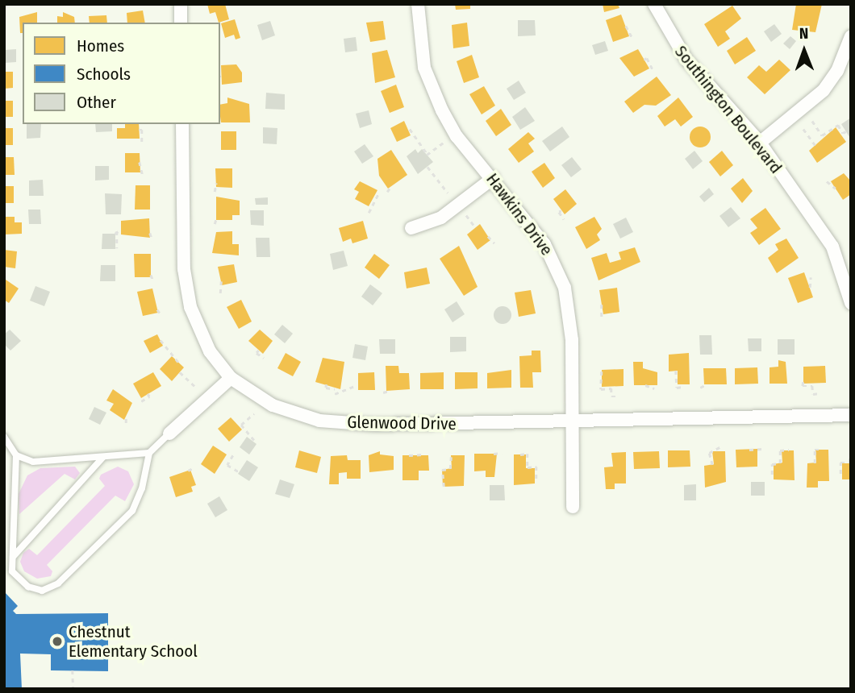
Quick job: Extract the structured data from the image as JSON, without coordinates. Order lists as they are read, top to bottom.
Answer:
{
  "streets": {
    "street": ["Southington Boulevard", "Hawkins Drive", "Glenwood Drive"]
  },
  "crossings": [
    ["Hawkins Drive", "Glenwood Drive"]
  ],
  "places": ["Chestnut Elementary School"],
  "legend": ["Homes", "Schools", "Other"],
  "north": "top"
}
